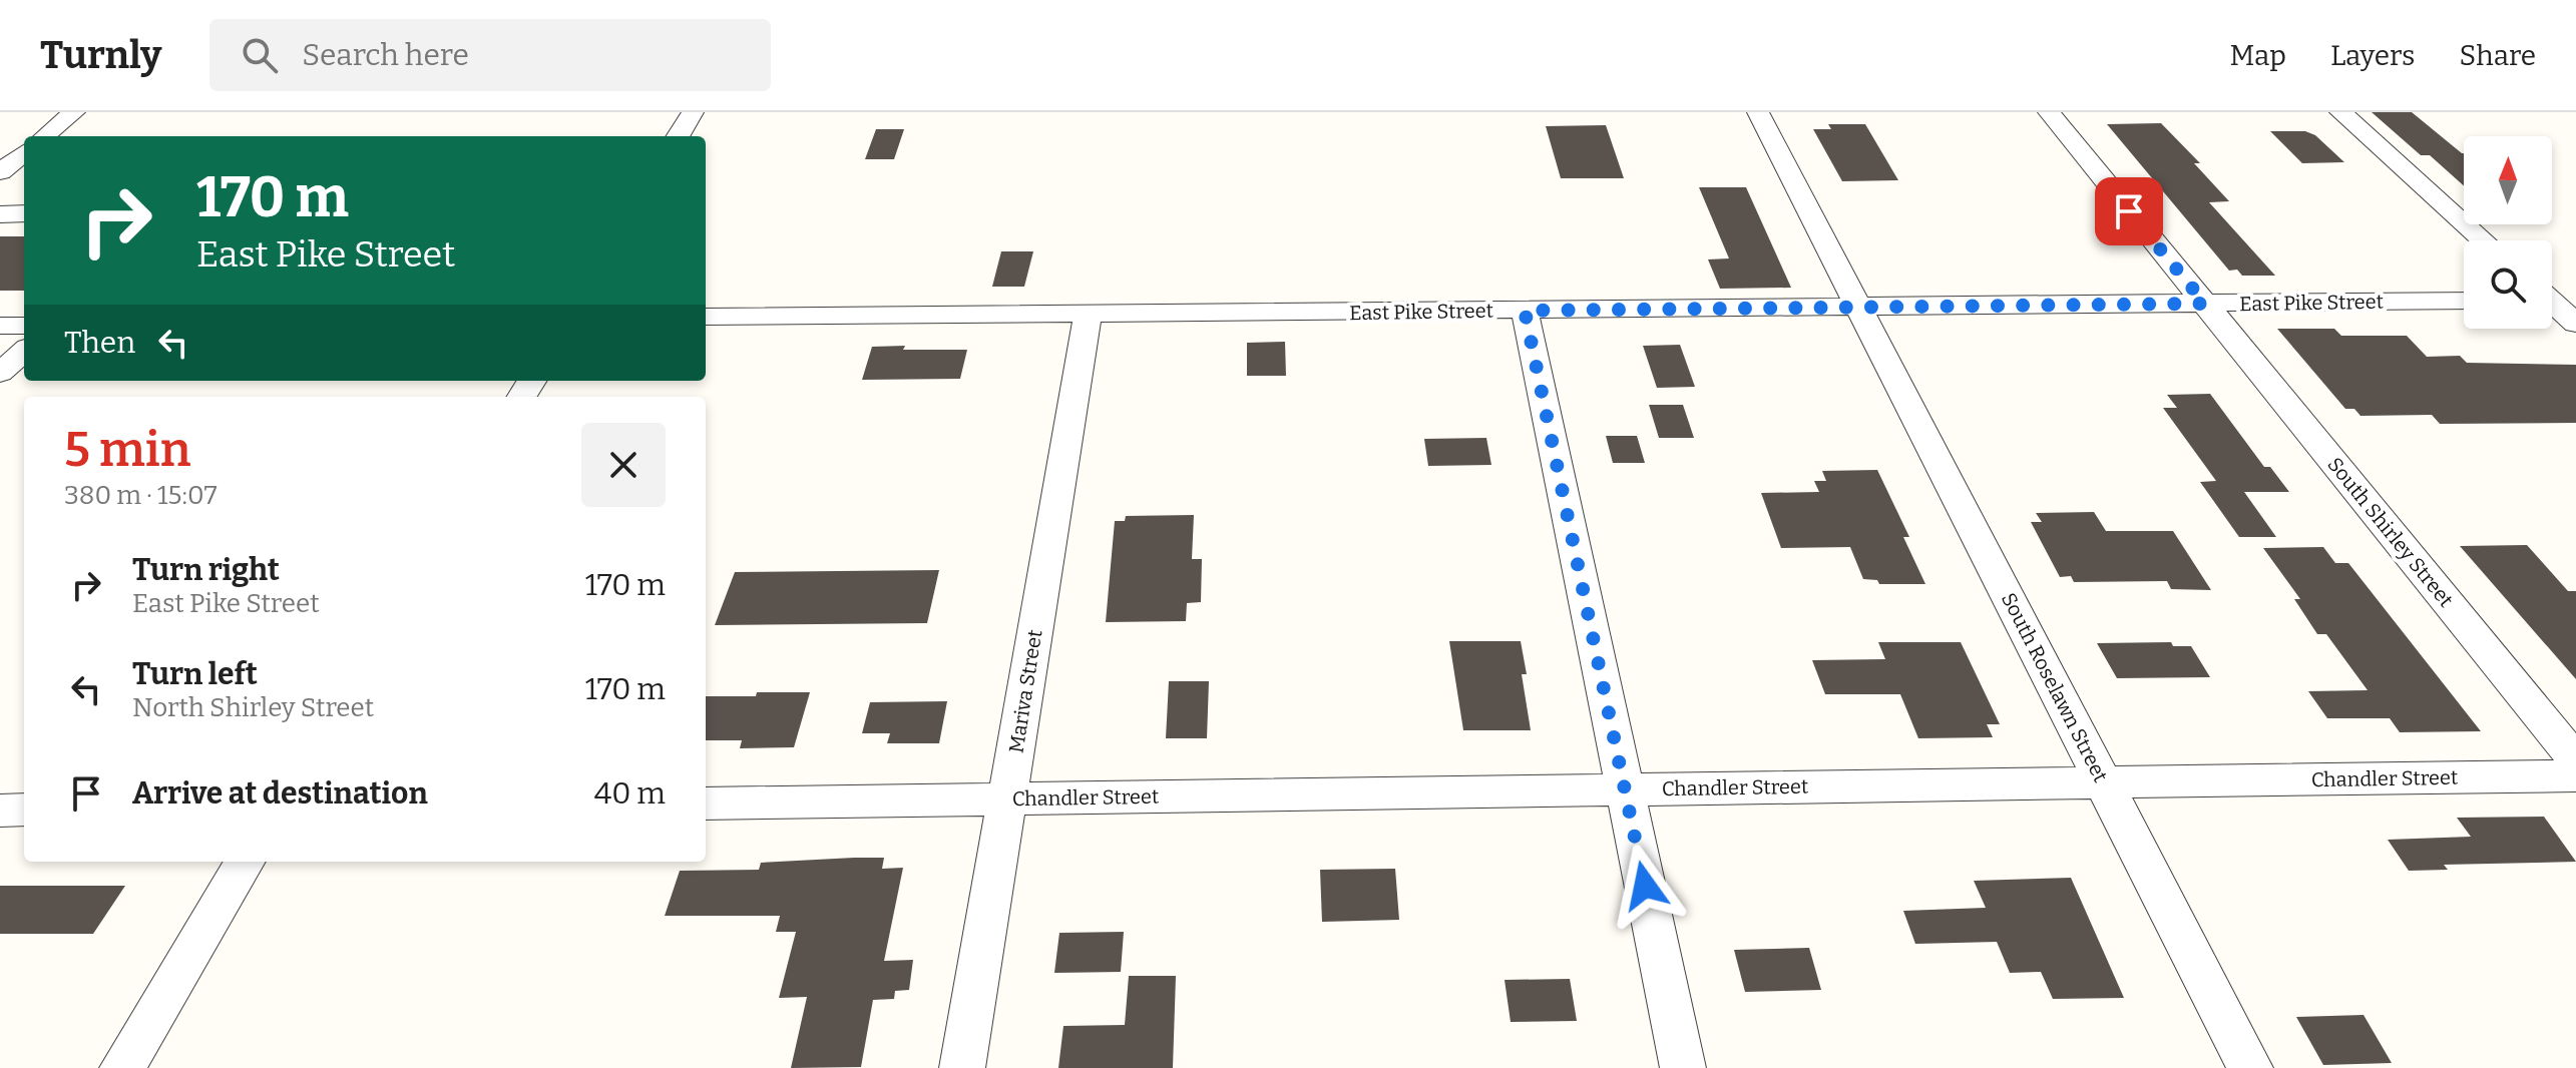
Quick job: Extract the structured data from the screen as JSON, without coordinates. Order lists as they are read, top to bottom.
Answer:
{
  "streets": {
    "street": [
      "East Pike Street",
      "South Shirley Street",
      "South Roselawn Street",
      "Mariva Street",
      "Chandler Street"
    ]
  },
  "crossings": [
    ["East Pike Street", "South Shirley Street"],
    ["East Pike Street", "South Roselawn Street"],
    ["East Pike Street", "Mariva Street"],
    ["South Roselawn Street", "Chandler Street"],
    ["Mariva Street", "Chandler Street"]
  ],
  "north": "top",
  "page": {
    "header": "Turnly",
    "search": "Search here",
    "nav": ["Map", "Layers", "Share"],
    "turn": ["170 m", "East Pike Street"],
    "then": "Then",
    "heading": ["5 min", "380 m · 15:07"],
    "list": [
      {
        "name": "Turn right",
        "note": "East Pike Street",
        "value": "170 m"
      },
      {
        "name": "Turn left",
        "note": "North Shirley Street",
        "value": "170 m"
      },
      {
        "name": "Arrive at destination",
        "value": "40 m"
      }
    ]
  }
}
